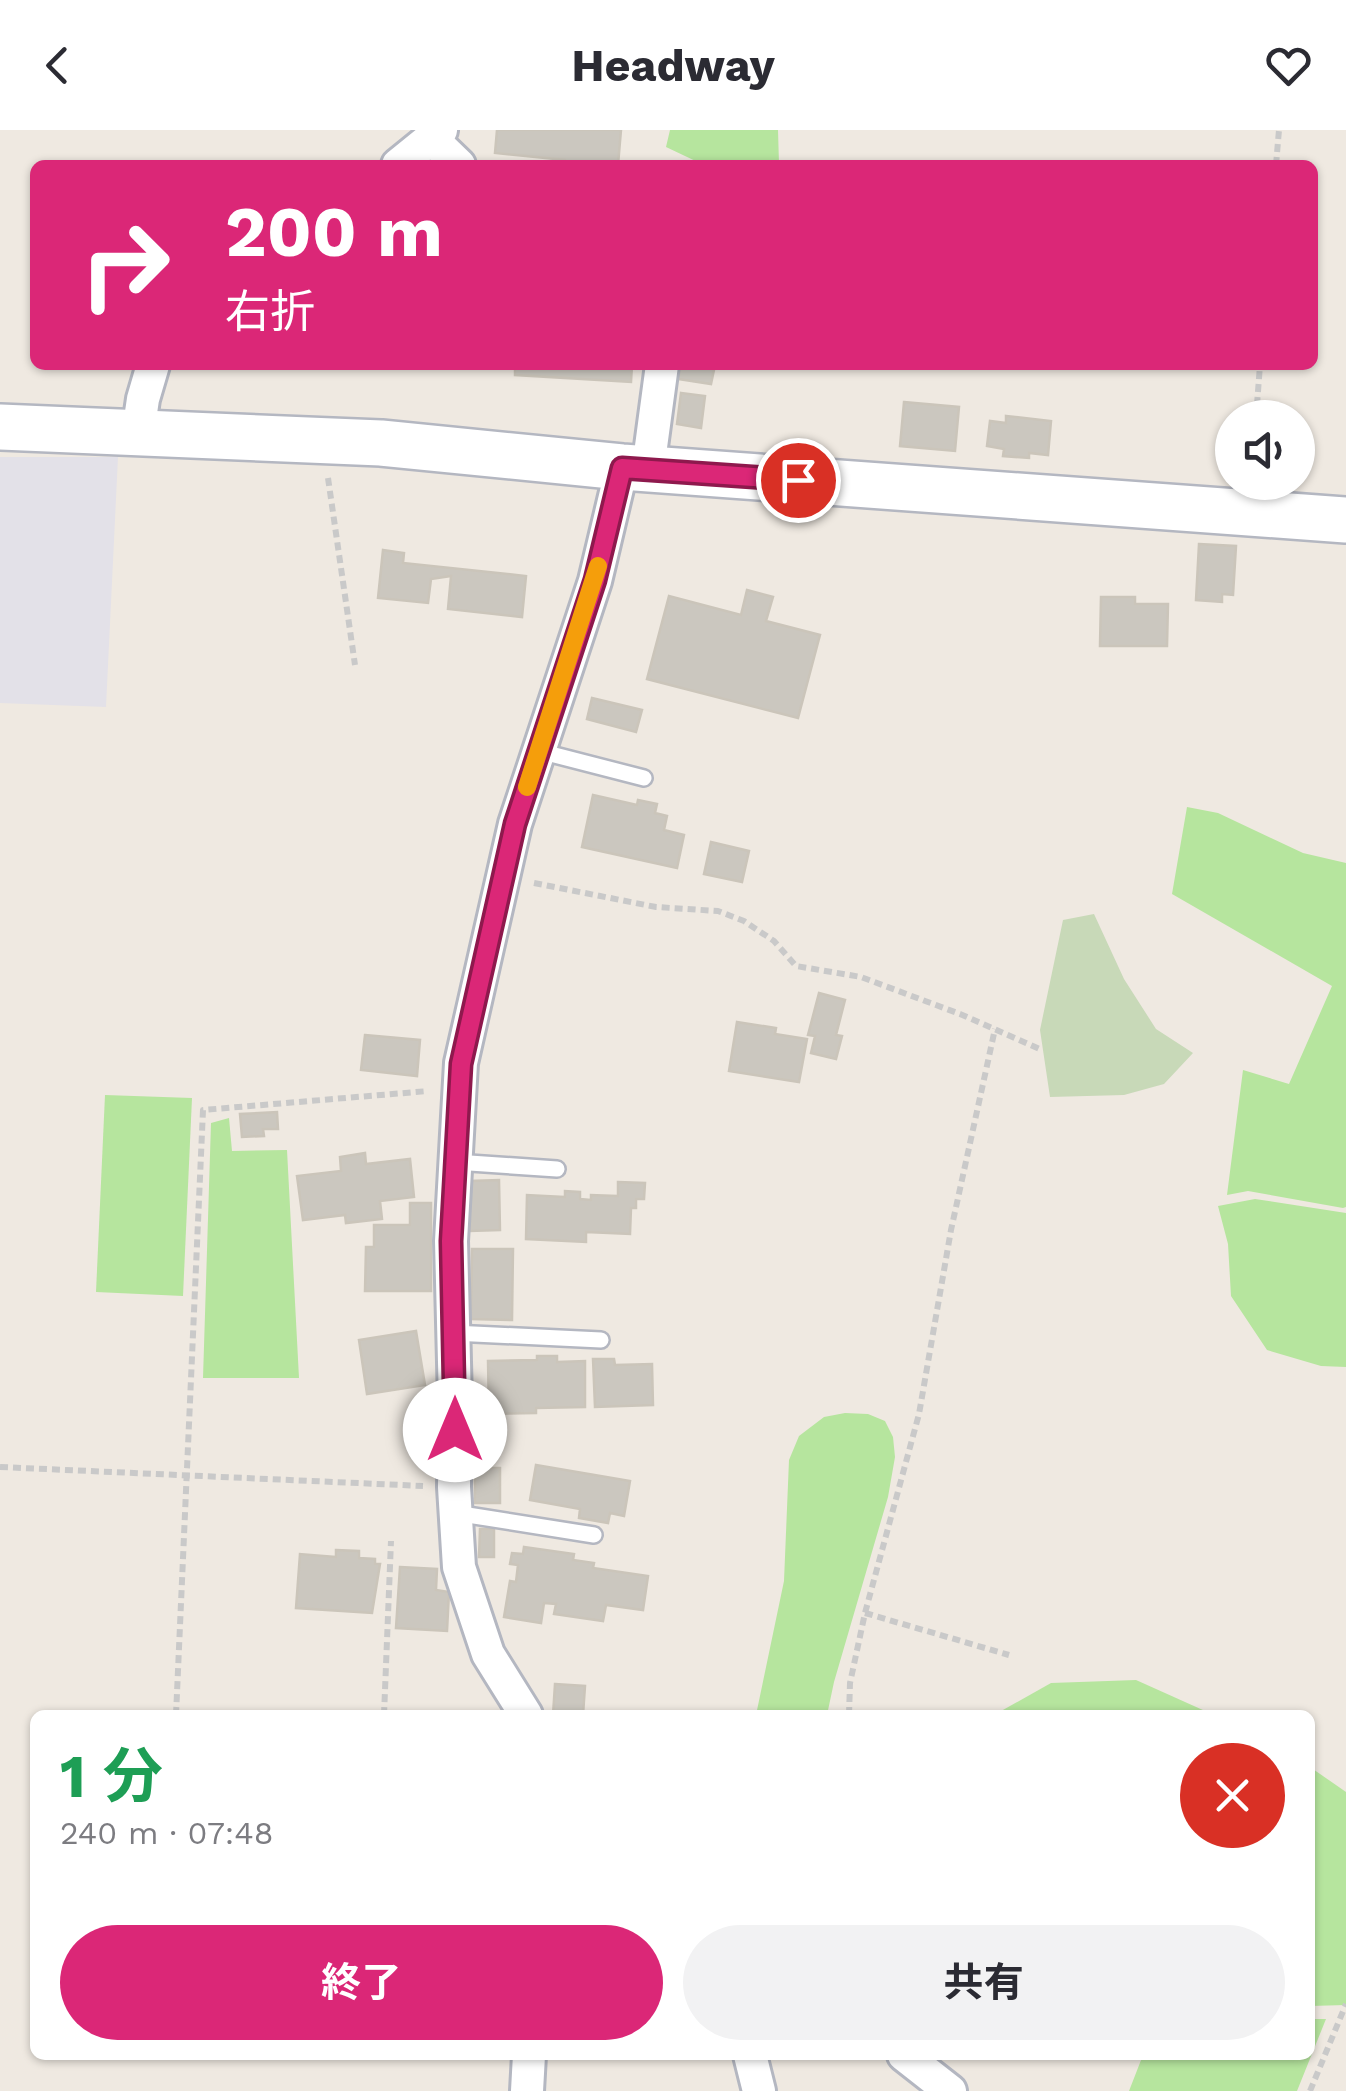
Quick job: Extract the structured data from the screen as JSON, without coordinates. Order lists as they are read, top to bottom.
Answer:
{
  "page": {
    "header": "Headway",
    "turn": ["200 m", "右折"],
    "heading": ["1 分", "240 m · 07:48"],
    "buttons": ["終了", "共有"]
  }
}
